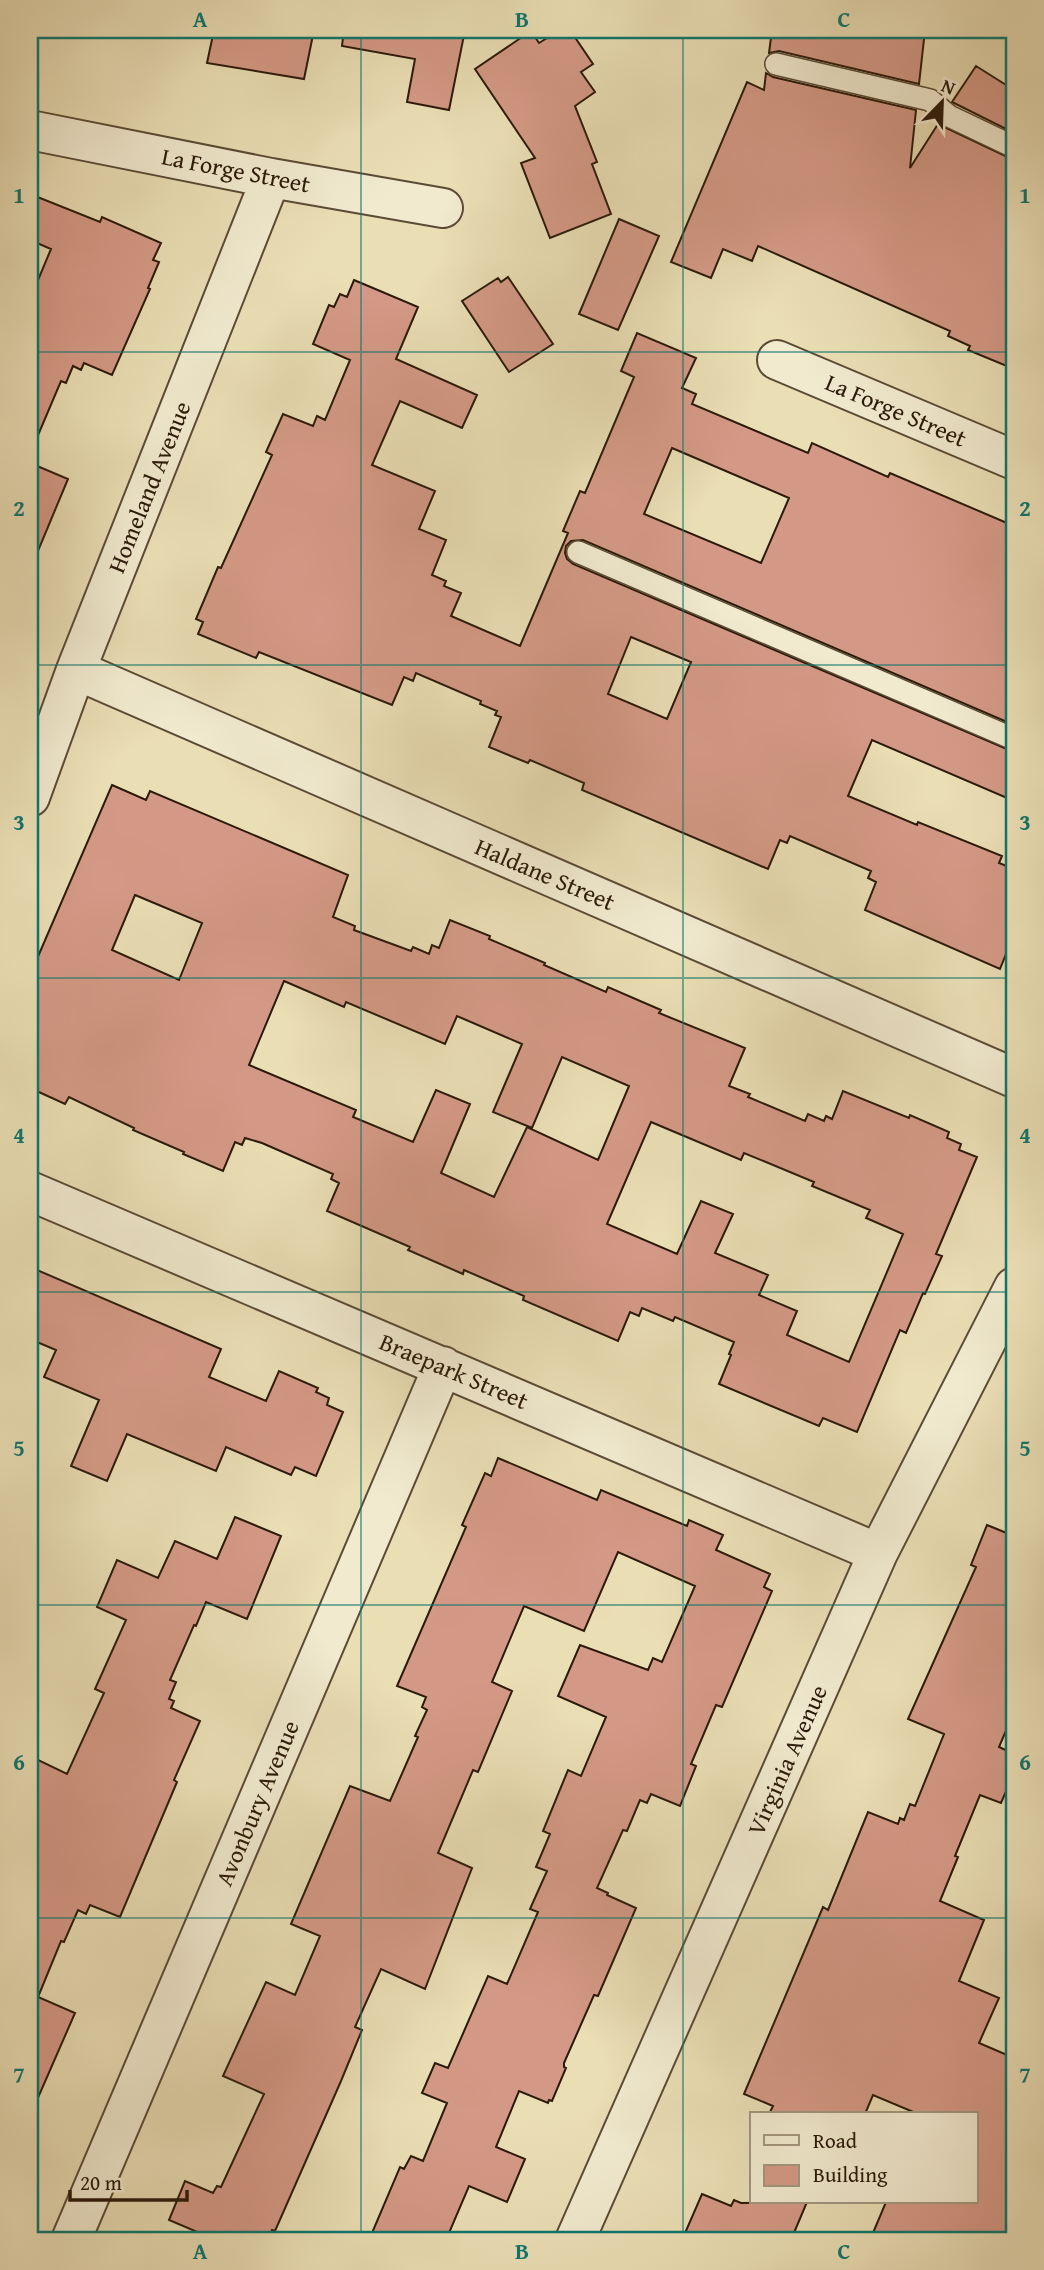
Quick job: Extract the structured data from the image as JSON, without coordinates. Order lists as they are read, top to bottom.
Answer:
{
  "streets": {
    "street": [
      "La Forge Street",
      "Homeland Avenue",
      "Haldane Street",
      "Braepark Street",
      "Virginia Avenue",
      "Avonbury Avenue"
    ]
  },
  "crossings": [
    ["La Forge Street", "Homeland Avenue"],
    ["Homeland Avenue", "Haldane Street"],
    ["Braepark Street", "Virginia Avenue"],
    ["Braepark Street", "Avonbury Avenue"]
  ],
  "legend": ["Road", "Building"],
  "scale_bar": "20 m",
  "north": "top right",
  "grid": {
    "columns": ["A", "B", "C"],
    "rows": [
      "1",
      "2",
      "3",
      "4",
      "5",
      "6",
      "7"
    ]
  }
}
